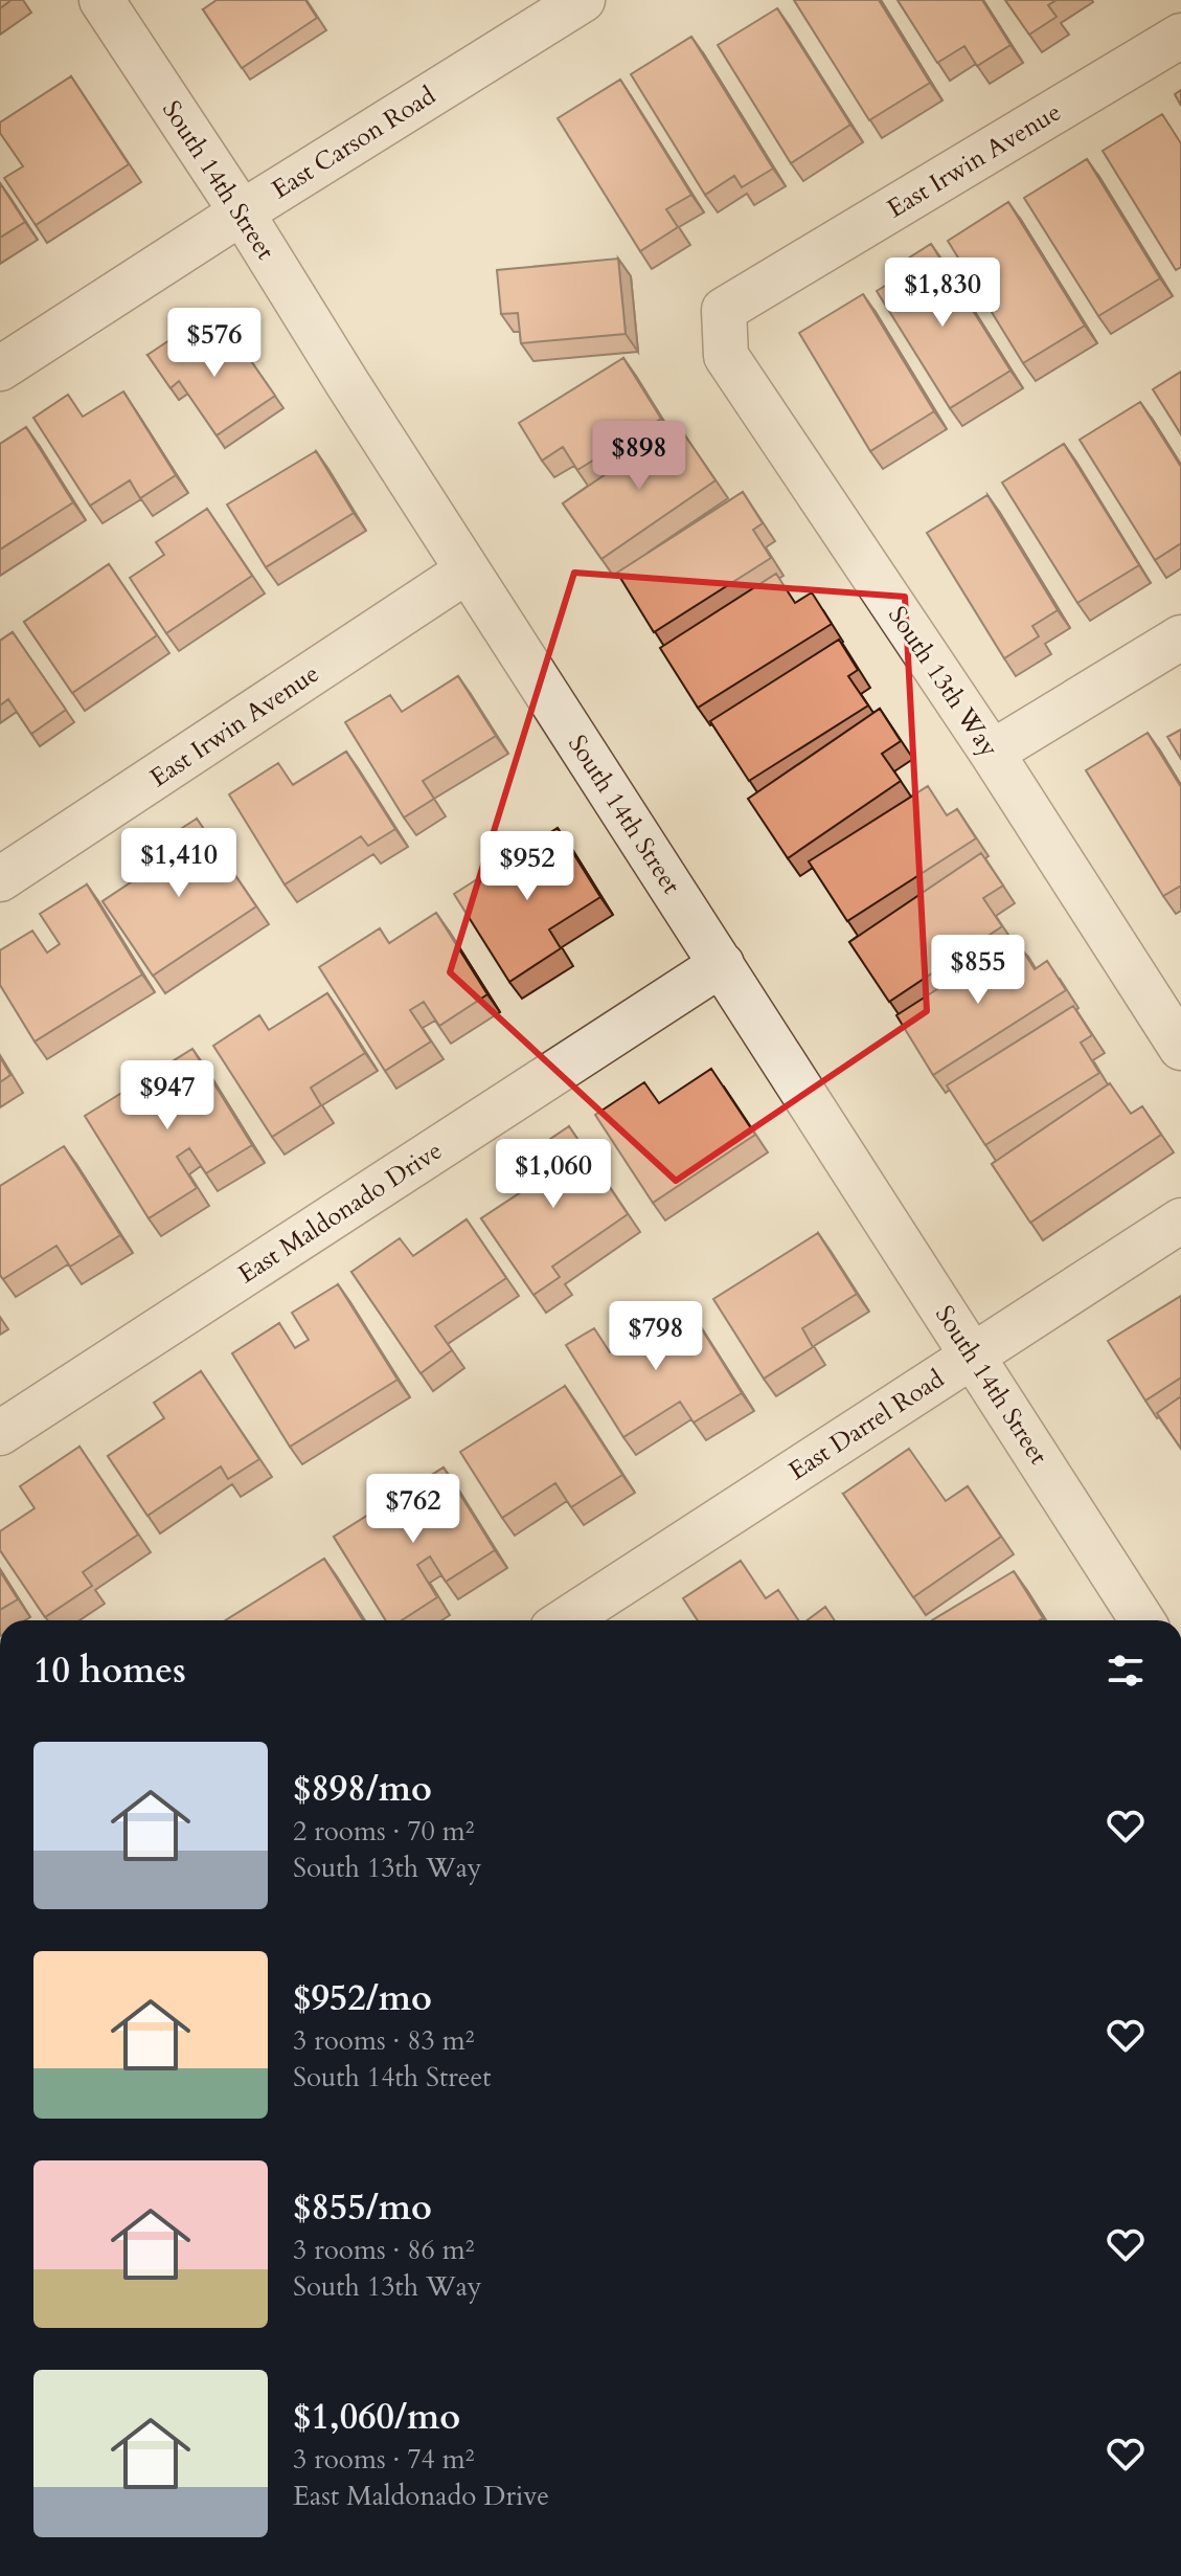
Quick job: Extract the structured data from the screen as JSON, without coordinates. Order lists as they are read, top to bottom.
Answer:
{
  "streets": {
    "street": [
      "East Carson Road",
      "East Irwin Avenue",
      "South 14th Street",
      "South 13th Way",
      "East Maldonado Drive",
      "East Darrel Road"
    ]
  },
  "crossings": [
    ["East Carson Road", "South 14th Street"],
    ["East Irwin Avenue", "South 14th Street"],
    ["East Irwin Avenue", "South 13th Way"],
    ["South 14th Street", "East Maldonado Drive"],
    ["South 14th Street", "East Darrel Road"]
  ],
  "page": {
    "price": [
      "$1,830",
      "$576",
      "$898",
      "$1,410",
      "$952",
      "$855",
      "$947",
      "$1,060",
      "$798",
      "$762"
    ],
    "heading": "10 homes",
    "list": [
      {
        "name": "$898/mo",
        "note": "2 rooms · 70 m² · South 13th Way"
      },
      {
        "name": "$952/mo",
        "note": "3 rooms · 83 m² · South 14th Street"
      },
      {
        "name": "$855/mo",
        "note": "3 rooms · 86 m² · South 13th Way"
      },
      {
        "name": "$1,060/mo",
        "note": "3 rooms · 74 m² · East Maldonado Drive"
      }
    ]
  }
}
